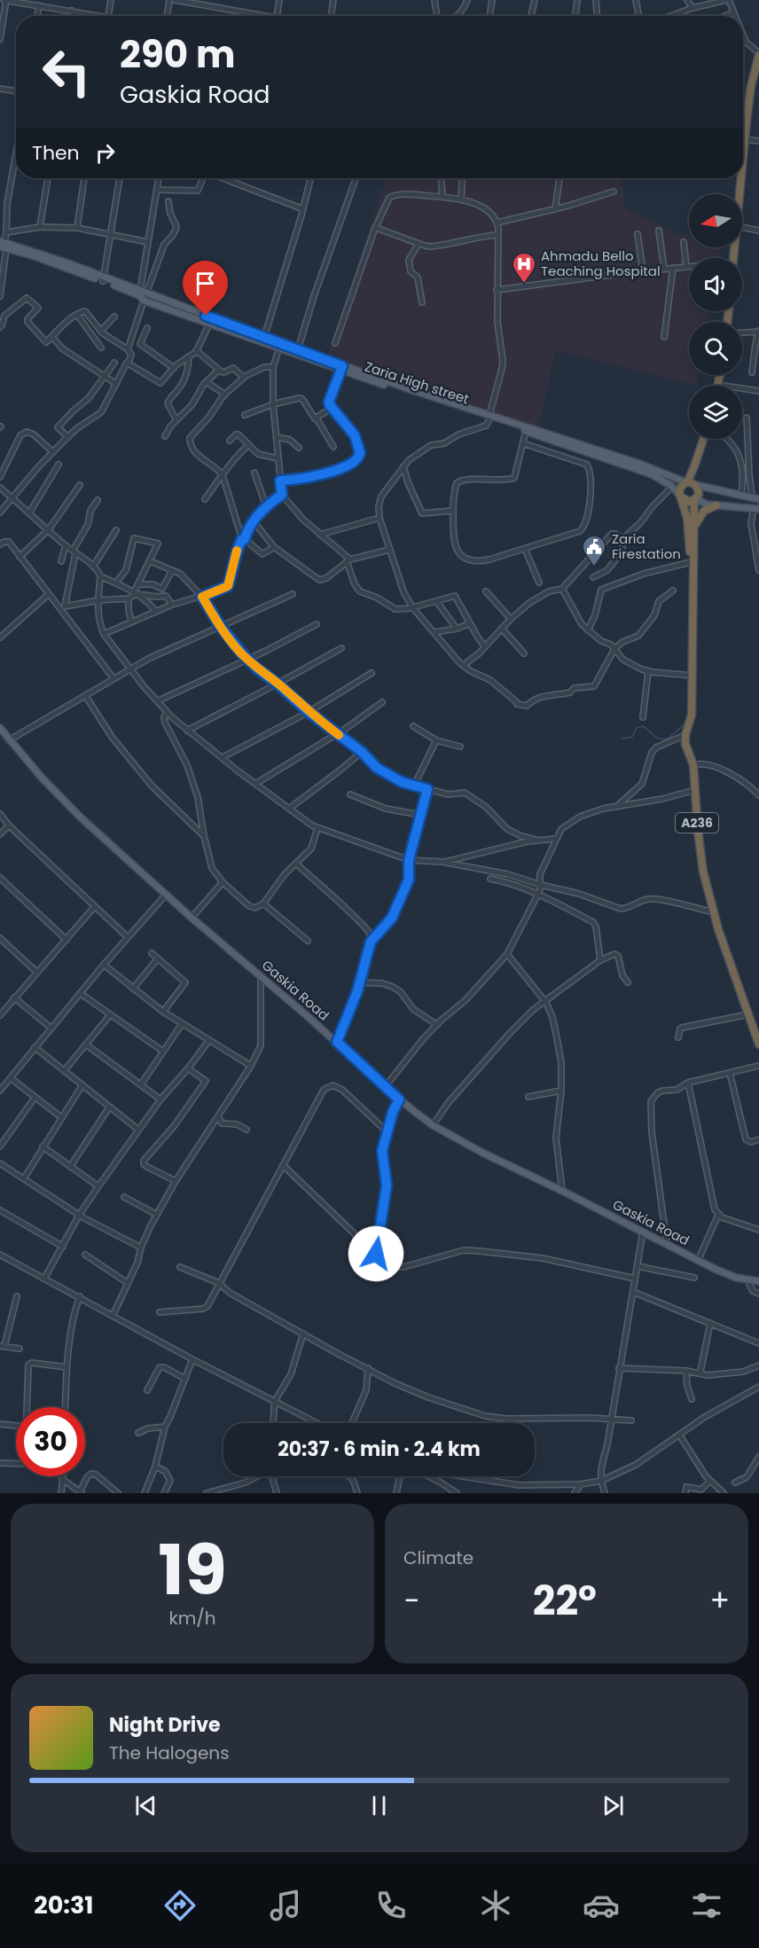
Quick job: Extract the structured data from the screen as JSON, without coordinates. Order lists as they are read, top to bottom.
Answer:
{
  "streets": {
    "highway": ["A236"],
    "main road": ["Zaria High street", "Gaskia Road"]
  },
  "places": {
    "hospital": ["Ahmadu Bello Teaching Hospital"],
    "public building": ["Zaria Firestation"]
  },
  "north": "left",
  "page": {
    "turn": ["290 m", "Gaskia Road"],
    "then": "Then",
    "limit": "30",
    "trip": "20:37 · 6 min · 2.4 km",
    "tile": [
      ["19", "km/h"],
      "Climate"
    ],
    "heat": ["−", "22°", "+"],
    "song": ["Night Drive", "The Halogens"],
    "tabs": "20:31"
  }
}
